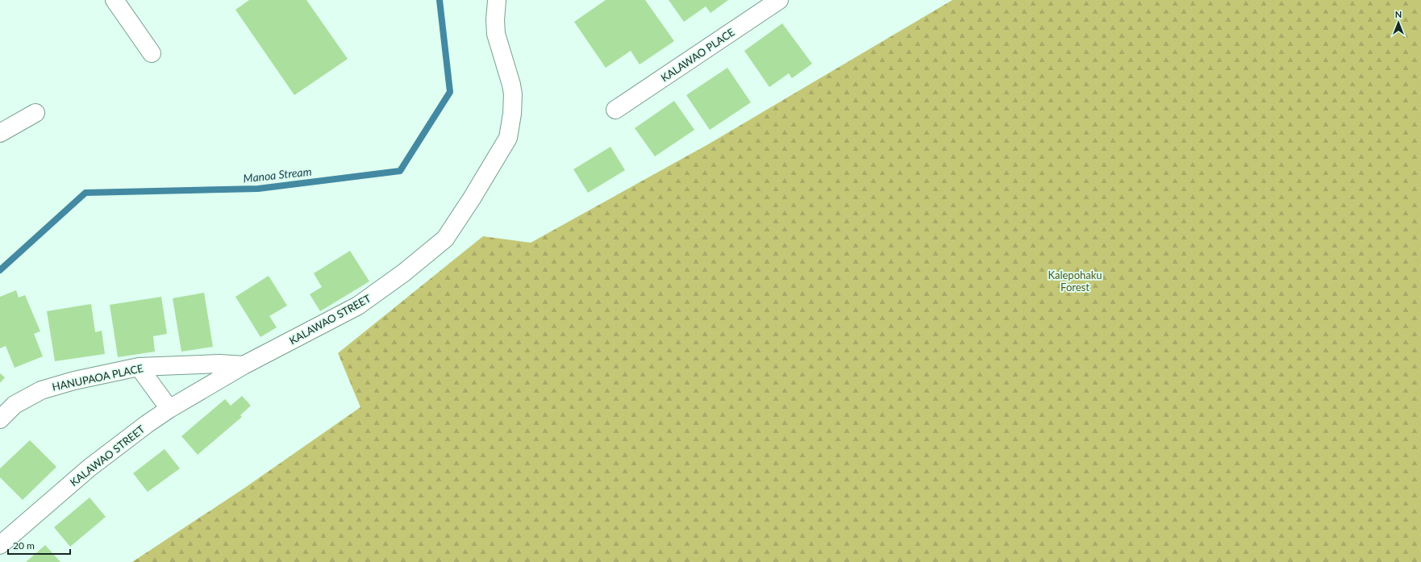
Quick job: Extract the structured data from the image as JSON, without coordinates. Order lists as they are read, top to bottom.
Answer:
{
  "streets": {
    "street": ["KALAWAO PLACE", "KALAWAO STREET", "HANUPAOA PLACE"]
  },
  "crossings": [
    ["KALAWAO STREET", "HANUPAOA PLACE"]
  ],
  "water": ["Manoa Stream"],
  "parks": ["Kalepohaku Forest"],
  "scale_bar": "20 m",
  "north": "top"
}
